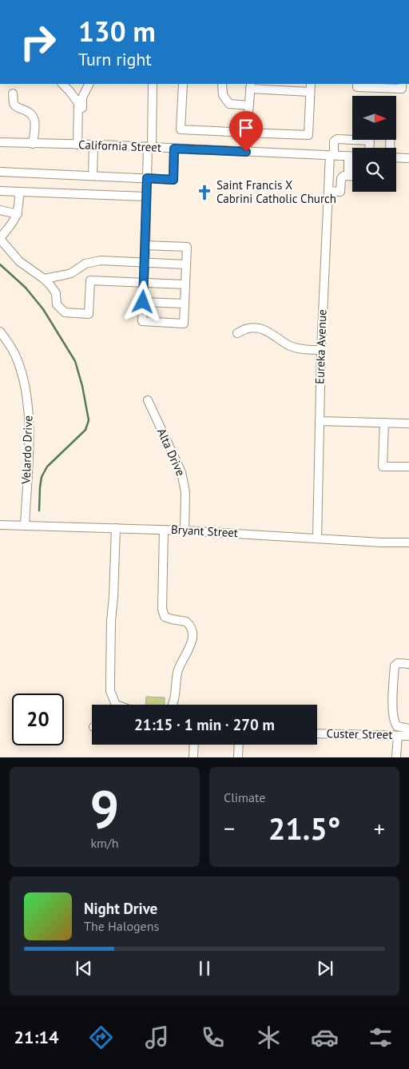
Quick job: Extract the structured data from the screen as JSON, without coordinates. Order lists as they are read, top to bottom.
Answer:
{
  "streets": {
    "street": [
      "California Street",
      "Eureka Avenue",
      "Velardo Drive",
      "Alta Drive",
      "Bryant Street",
      "Custer Street"
    ]
  },
  "crossings": [
    ["California Street", "Eureka Avenue"],
    ["Eureka Avenue", "Bryant Street"],
    ["Velardo Drive", "Bryant Street"],
    ["Alta Drive", "Bryant Street"]
  ],
  "places": {
    "church": ["Saint Francis X Cabrini Catholic Church"]
  },
  "north": "right",
  "page": {
    "turn": ["130 m", "Turn right"],
    "limit": "20",
    "trip": "21:15 · 1 min · 270 m",
    "tile": [
      ["9", "km/h"],
      "Climate"
    ],
    "heat": ["−", "21.5°", "+"],
    "song": ["Night Drive", "The Halogens"],
    "tabs": "21:14"
  }
}
